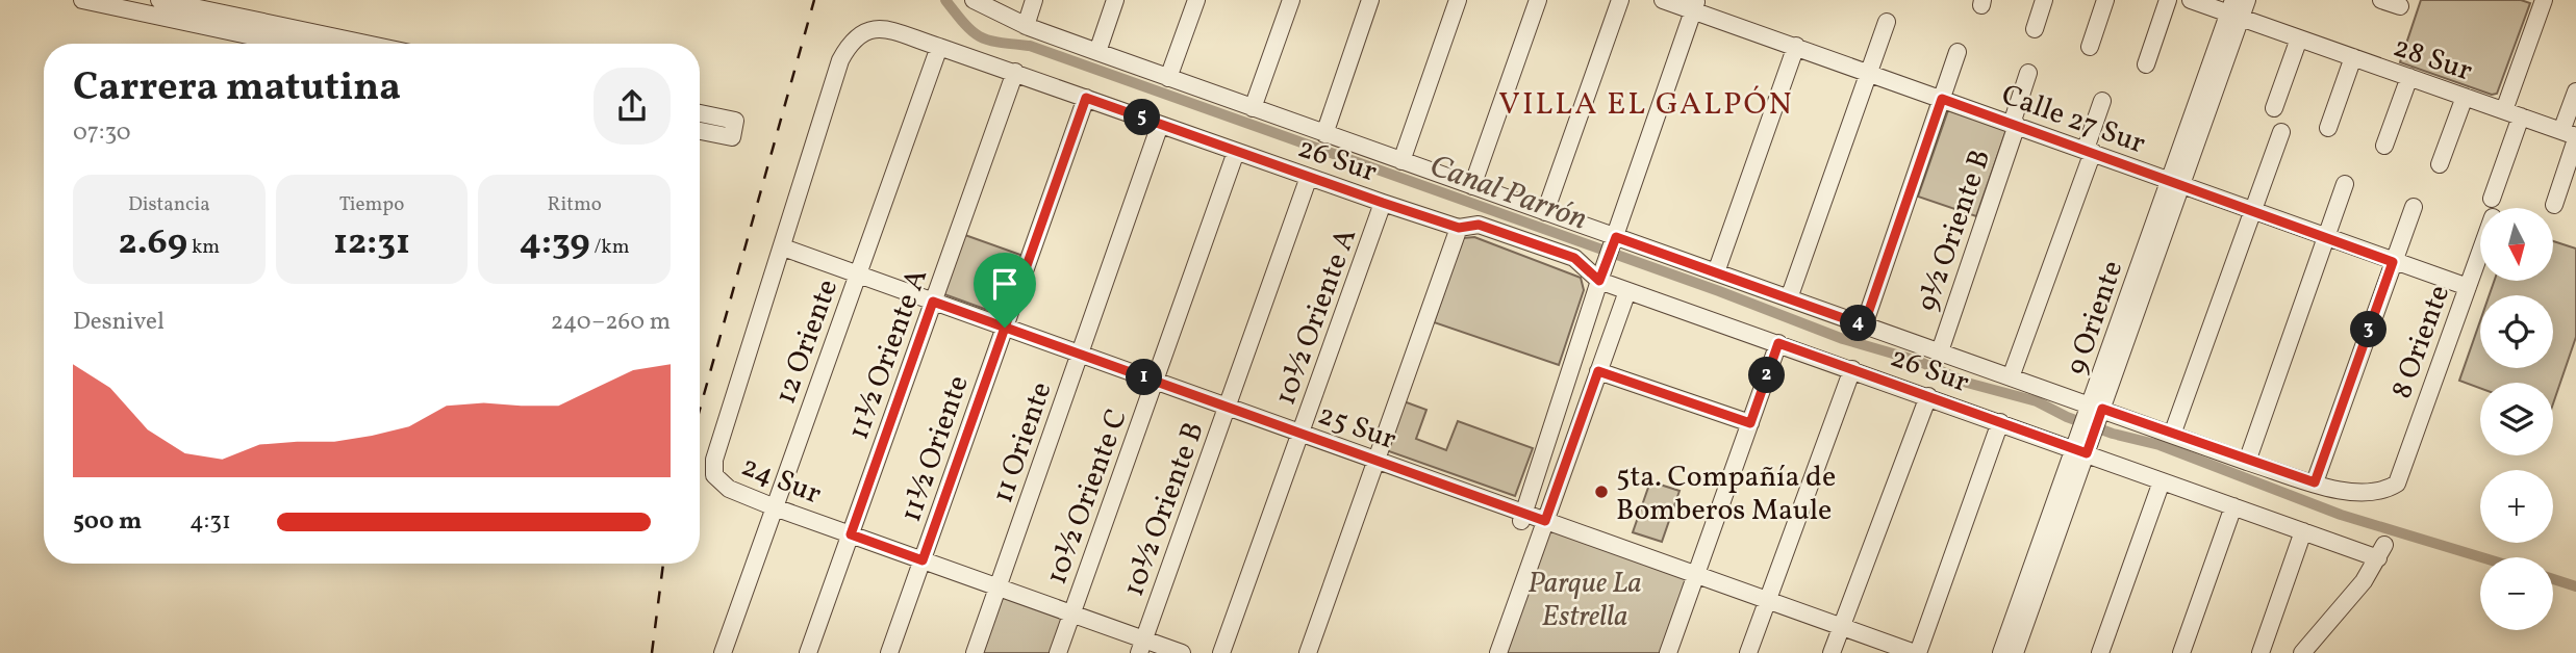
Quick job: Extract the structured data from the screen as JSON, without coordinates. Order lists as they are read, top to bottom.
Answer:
{
  "streets": {
    "street": [
      "28 Sur",
      "Calle 27 Sur",
      "26 Sur",
      "9½ Oriente B",
      "10½ Oriente A",
      "9 Oriente",
      "12 Oriente",
      "8 Oriente",
      "11½ Oriente A",
      "25 Sur",
      "11 Oriente",
      "11½ Oriente",
      "24 Sur",
      "10½ Oriente C",
      "10½ Oriente B"
    ]
  },
  "crossings": [
    ["28 Sur", "9 Oriente"],
    ["Calle 27 Sur", "9½ Oriente B"],
    ["Calle 27 Sur", "9 Oriente"],
    ["Calle 27 Sur", "8 Oriente"],
    ["26 Sur", "9½ Oriente B"],
    ["26 Sur", "10½ Oriente A"],
    ["26 Sur", "9 Oriente"],
    ["26 Sur", "12 Oriente"],
    ["26 Sur", "8 Oriente"],
    ["26 Sur", "11½ Oriente A"],
    ["26 Sur", "25 Sur"],
    ["26 Sur", "11 Oriente"],
    ["26 Sur", "11½ Oriente"],
    ["26 Sur", "24 Sur"],
    ["26 Sur", "10½ Oriente C"],
    ["26 Sur", "10½ Oriente B"],
    ["10½ Oriente A", "25 Sur"],
    ["12 Oriente", "25 Sur"],
    ["12 Oriente", "24 Sur"],
    ["11½ Oriente A", "25 Sur"],
    ["11½ Oriente A", "24 Sur"],
    ["25 Sur", "11 Oriente"],
    ["25 Sur", "11½ Oriente"],
    ["25 Sur", "24 Sur"],
    ["25 Sur", "10½ Oriente C"],
    ["25 Sur", "10½ Oriente B"],
    ["11 Oriente", "24 Sur"],
    ["11½ Oriente", "24 Sur"],
    ["24 Sur", "10½ Oriente C"],
    ["24 Sur", "10½ Oriente B"]
  ],
  "districts": ["VILLA EL GALPÓN"],
  "water": ["Canal Parrón"],
  "parks": ["Parque La Estrella"],
  "places": ["5ta. Compañía de Bomberos Maule"],
  "north": "bottom",
  "page": {
    "heading": ["Carrera matutina", "07:30"],
    "pins": [
      "5",
      "4",
      "3",
      "2",
      "1"
    ],
    "stats": [
      ["Distancia", "2.69 km"],
      ["Tiempo", "12:31"],
      ["Ritmo", "4:39 /km"]
    ],
    "map_buttons": ["+", "−"],
    "chart": ["Desnivel", "240–260 m"],
    "list": [
      {
        "name": "500 m",
        "note": "4:31"
      }
    ]
  }
}
